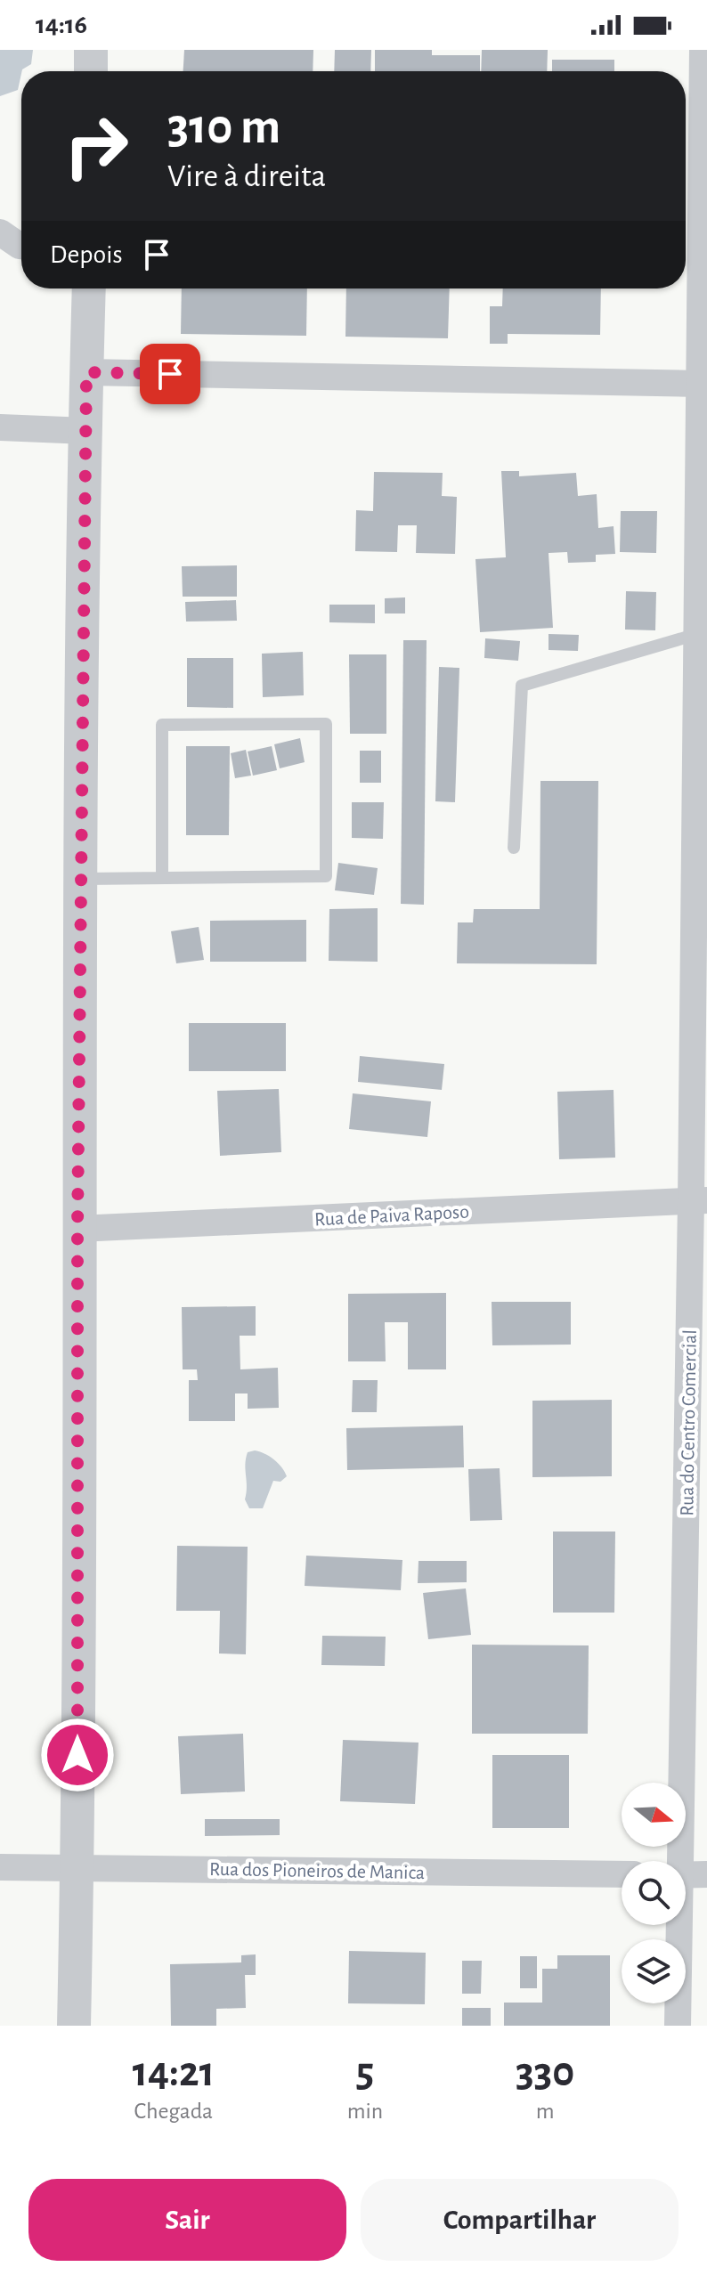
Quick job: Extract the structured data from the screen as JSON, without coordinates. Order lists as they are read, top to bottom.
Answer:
{
  "streets": {
    "street": ["Rua de Paiva Raposo", "Rua do Centro Comercial", "Rua dos Pioneiros de Manica"]
  },
  "crossings": [
    ["Rua de Paiva Raposo", "Rua do Centro Comercial"]
  ],
  "north": "right",
  "page": {
    "status": "14:16",
    "turn": ["310 m", "Vire à direita"],
    "then": "Depois",
    "eta": [
      "14:21",
      "Chegada",
      "5",
      "min",
      "330",
      "m"
    ],
    "buttons": ["Sair", "Compartilhar"]
  }
}
